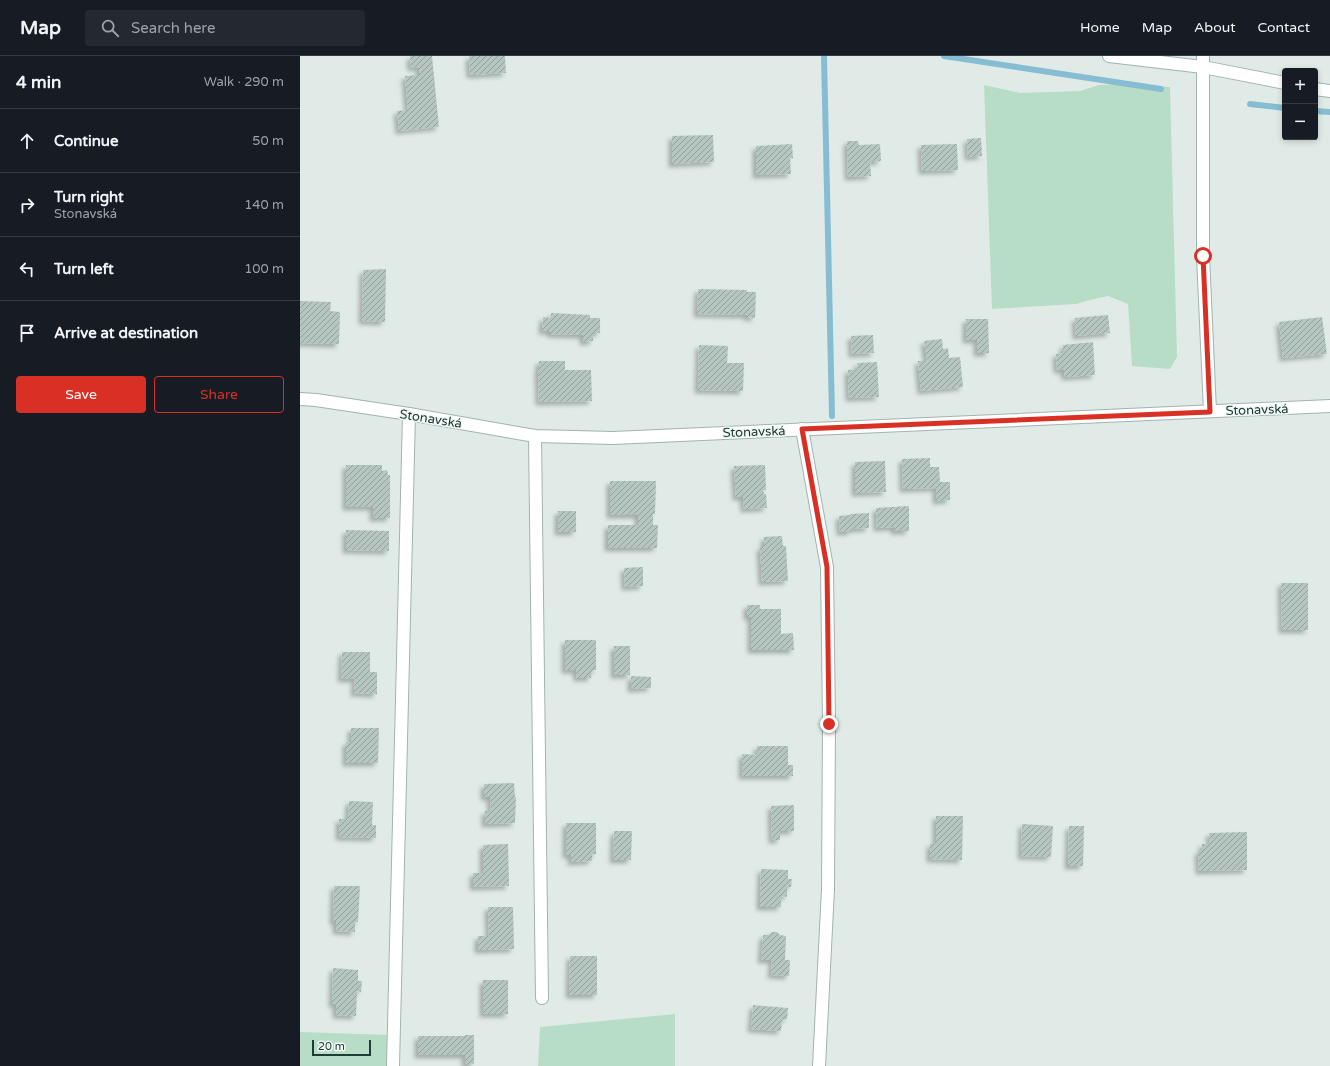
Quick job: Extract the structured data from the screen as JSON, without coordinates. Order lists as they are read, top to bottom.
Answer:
{
  "streets": {
    "street": ["Stonavská"]
  },
  "scale_bar": "20 m",
  "page": {
    "header": "Map",
    "search": "Search here",
    "nav": [
      "Home",
      "Map",
      "About",
      "Contact"
    ],
    "heading": ["4 min", "Walk · 290 m"],
    "map_buttons": ["+", "−"],
    "list": [
      ["Continue", "50 m"],
      ["Turn right", "Stonavská", "140 m"],
      ["Turn left", "100 m"],
      "Arrive at destination"
    ],
    "buttons": ["Save", "Share"],
    "scale": "20 m"
  }
}
